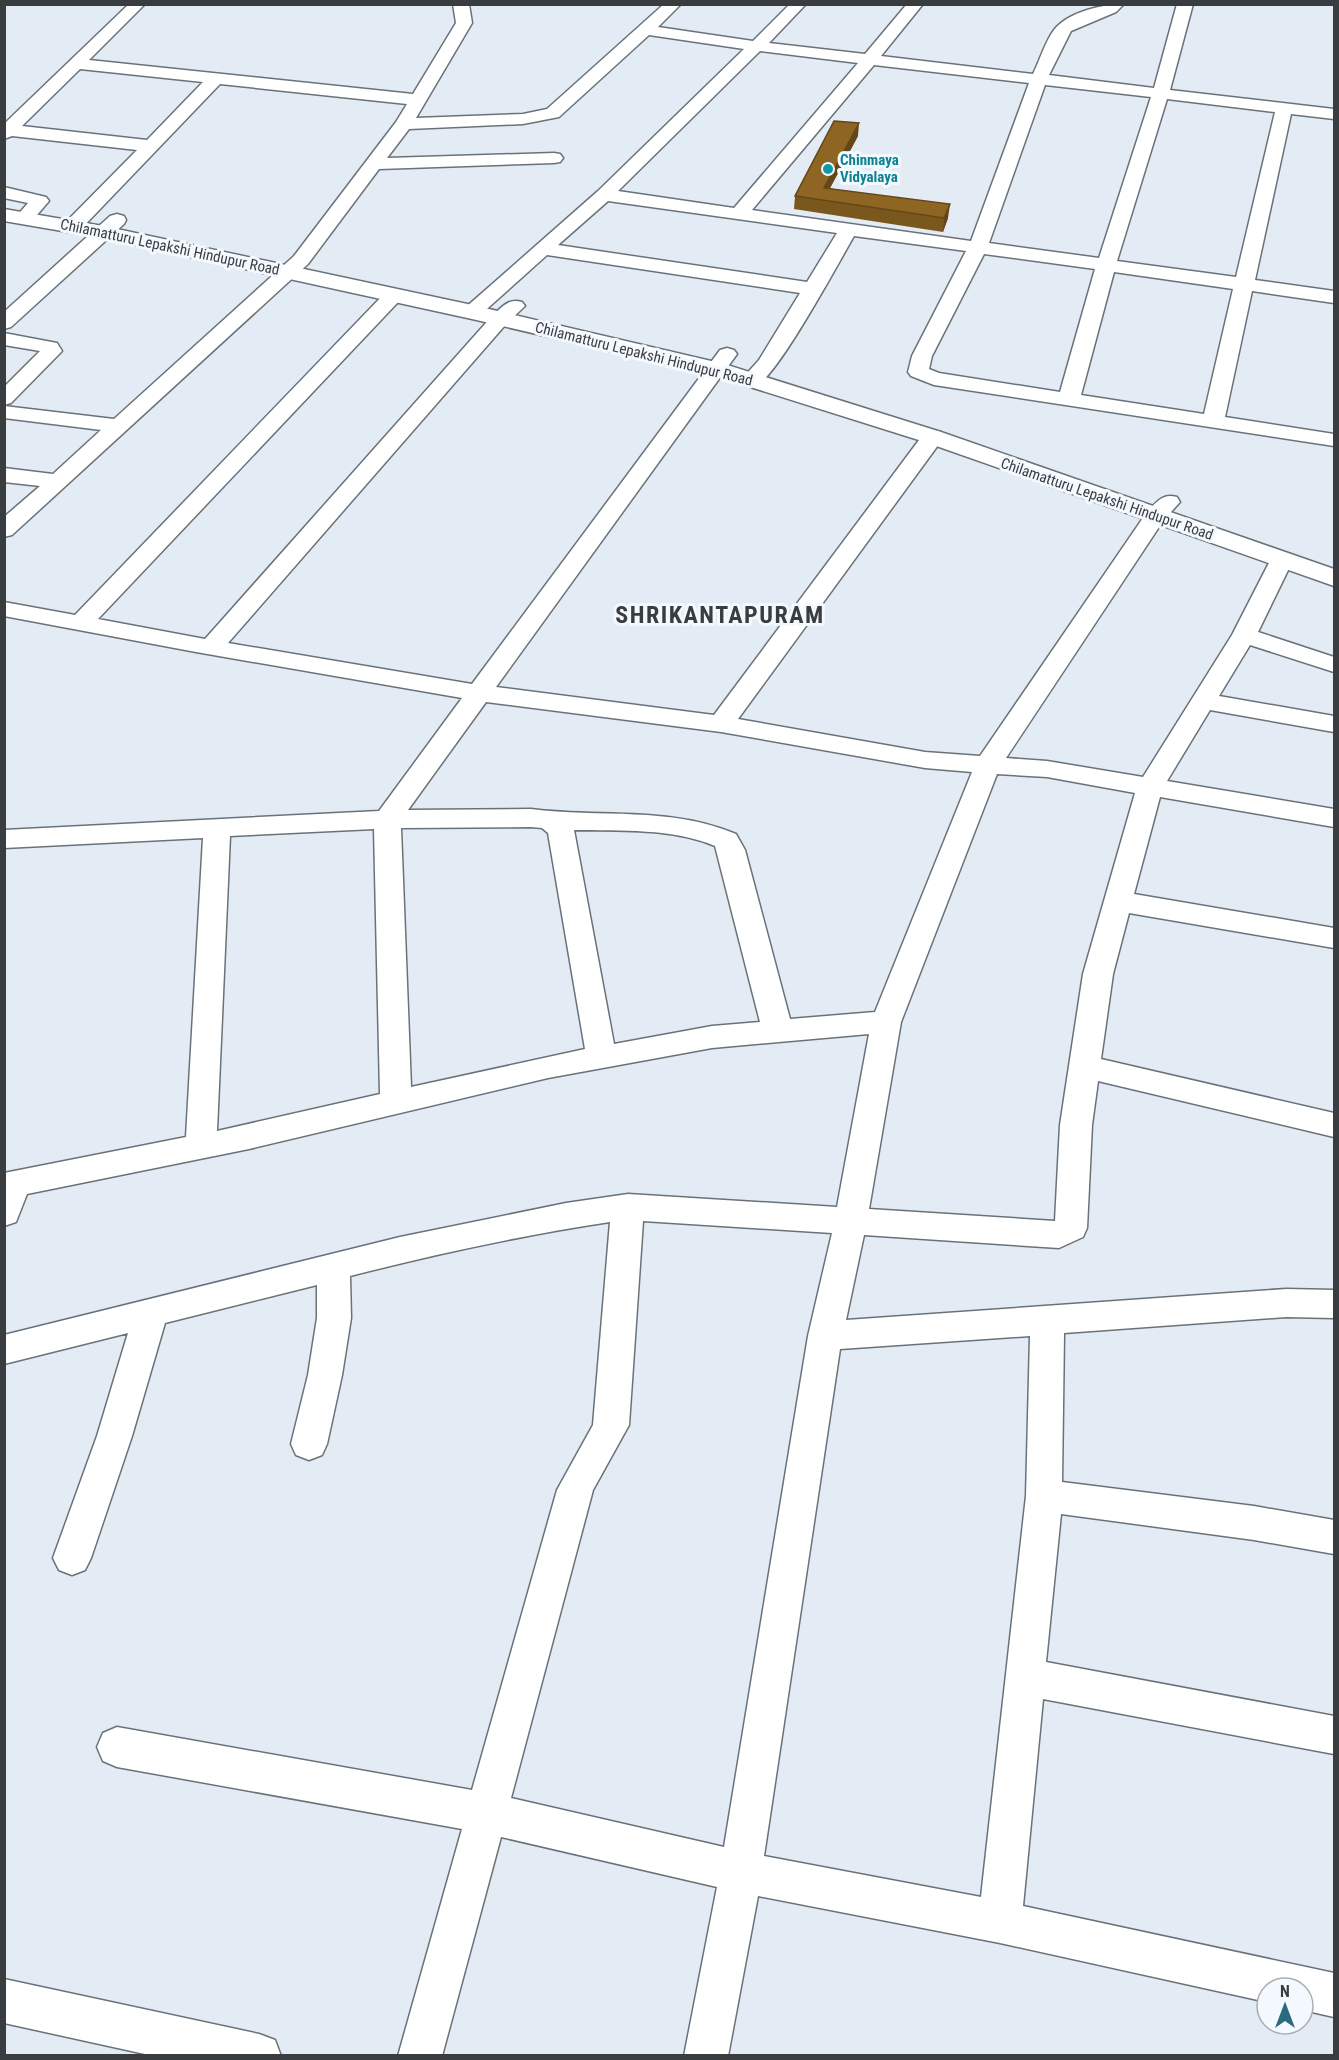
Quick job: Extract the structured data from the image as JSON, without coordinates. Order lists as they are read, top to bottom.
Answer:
{
  "streets": {
    "street": ["Chilamatturu Lepakshi Hindupur Road"]
  },
  "districts": ["SHRIKANTAPURAM"],
  "places": ["Chinmaya Vidyalaya"],
  "north": "top"
}
